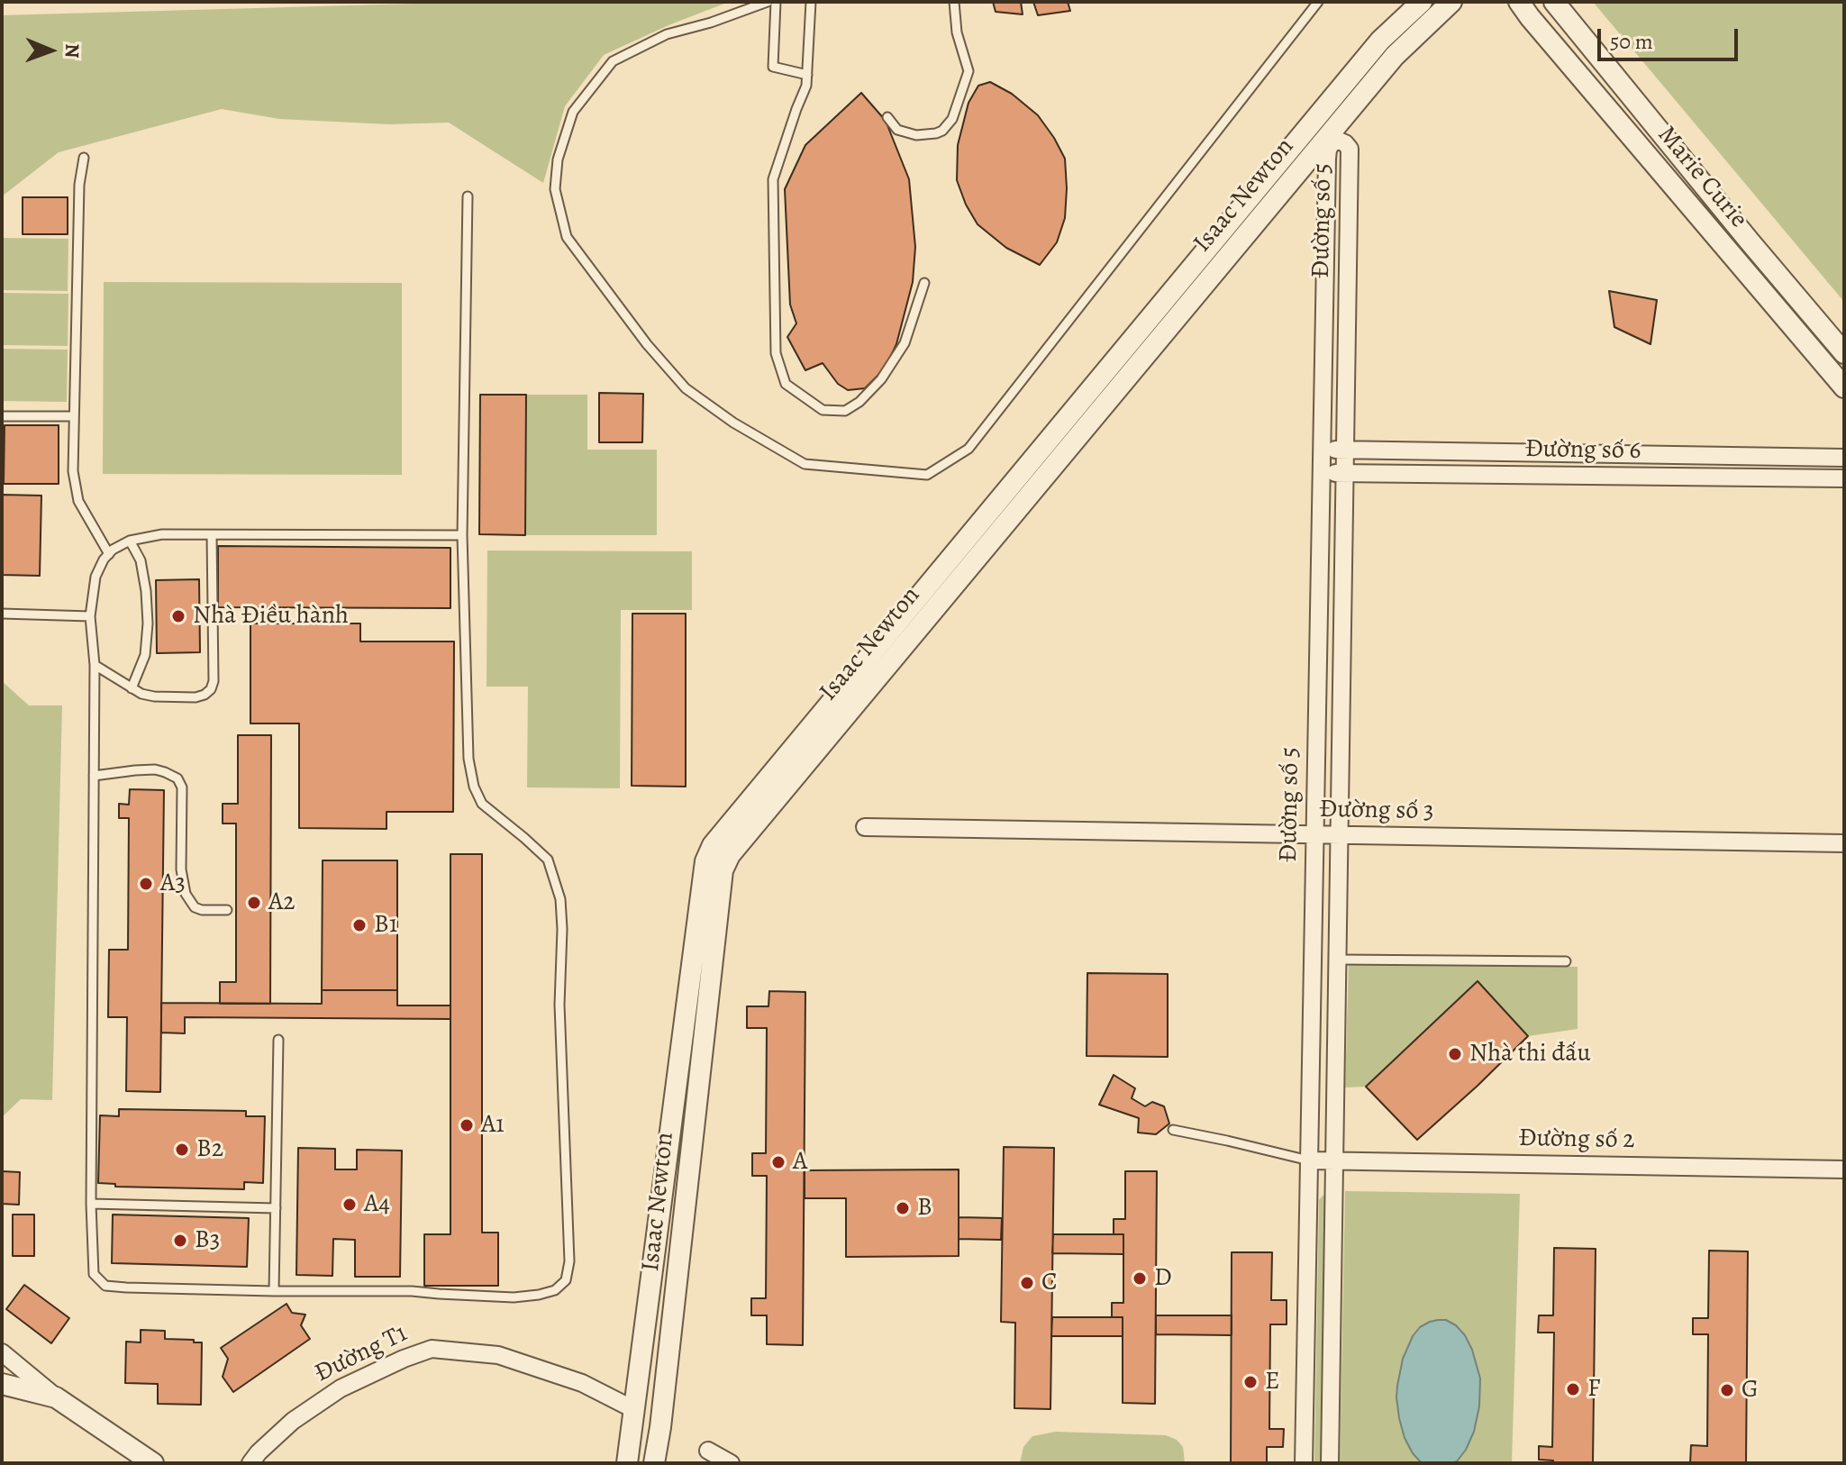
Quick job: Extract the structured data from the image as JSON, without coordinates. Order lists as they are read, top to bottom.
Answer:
{
  "streets": {
    "street": [
      "Marie Curie",
      "Isaac Newton",
      "Đường số 5",
      "Đường số 6",
      "Đường số 3",
      "Đường số 2",
      "Đường T1"
    ]
  },
  "crossings": [
    ["Isaac Newton", "Đường T1"],
    ["Đường số 5", "Đường số 6"],
    ["Đường số 5", "Đường số 3"],
    ["Đường số 5", "Đường số 2"]
  ],
  "places": [
    "Nhà Điều hành",
    "A3",
    "A2",
    "B1",
    "Nhà thi đấu",
    "A1",
    "B2",
    "A",
    "A4",
    "B",
    "B3",
    "D",
    "C",
    "E",
    "F",
    "G"
  ],
  "scale_bar": "50 m",
  "north": "right"
}
